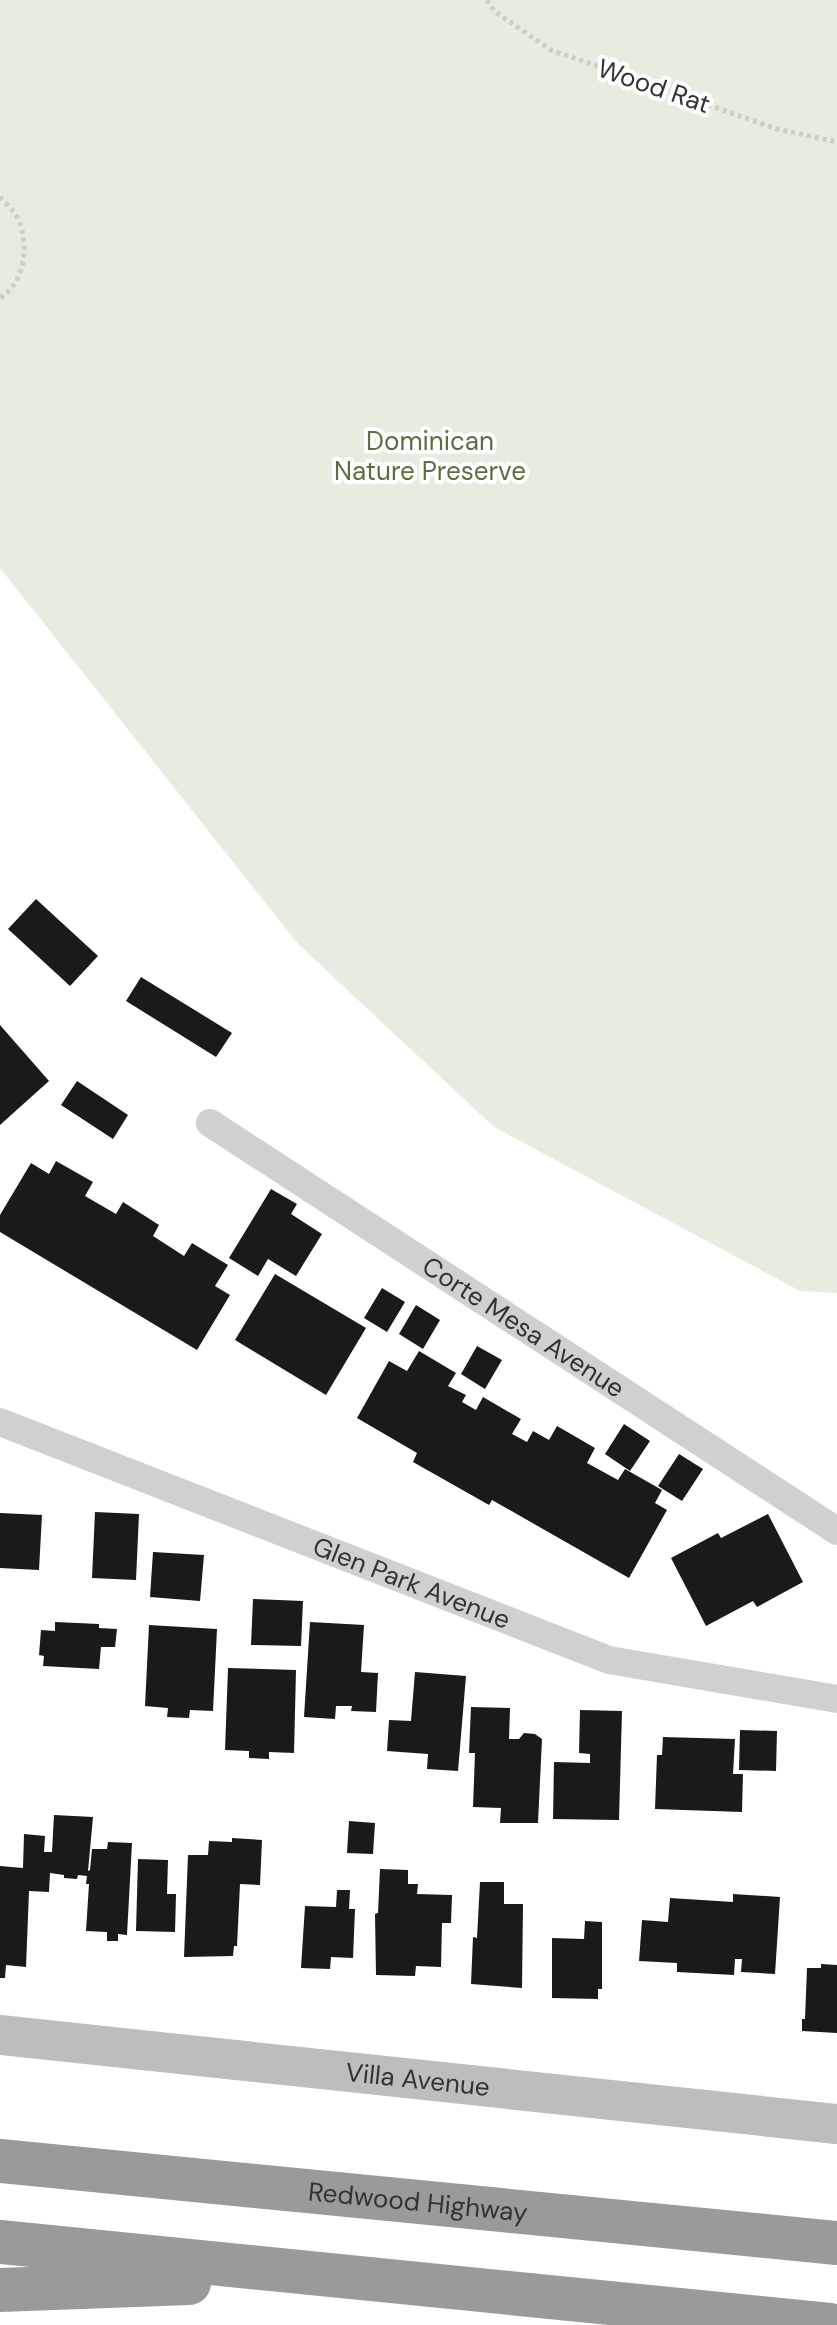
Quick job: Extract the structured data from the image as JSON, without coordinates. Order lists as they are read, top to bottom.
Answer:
{
  "streets": {
    "highway": ["Redwood Highway"],
    "street": ["Corte Mesa Avenue", "Glen Park Avenue", "Villa Avenue"],
    "path": ["Wood Rat"]
  },
  "parks": ["Dominican Nature Preserve"]
}
